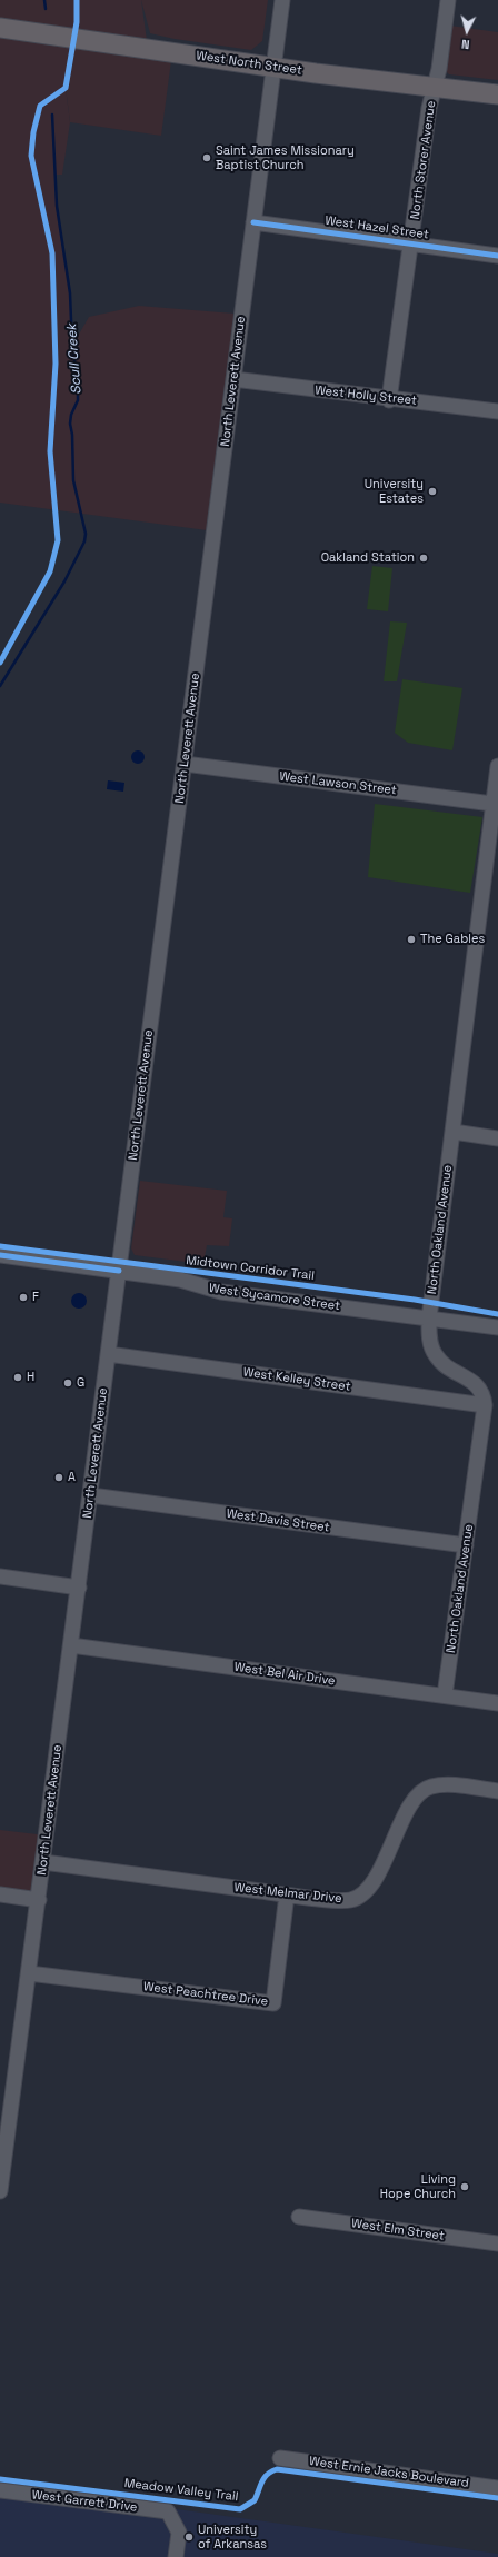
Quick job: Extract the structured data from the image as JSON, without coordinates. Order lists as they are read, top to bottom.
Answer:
{
  "streets": {
    "main road": ["West North Street"],
    "street": [
      "North Storer Avenue",
      "West Hazel Street",
      "North Leverett Avenue",
      "West Holly Street",
      "West Lawson Street",
      "North Oakland Avenue",
      "West Sycamore Street",
      "West Kelley Street",
      "West Davis Street",
      "West Bel Air Drive",
      "West Melmar Drive",
      "West Peachtree Drive",
      "West Elm Street",
      "West Ernie Jacks Boulevard",
      "West Garrett Drive"
    ],
    "cycle path": ["Midtown Corridor Trail", "Meadow Valley Trail"]
  },
  "crossings": [
    ["West North Street", "North Storer Avenue"],
    ["West North Street", "North Leverett Avenue"],
    ["North Storer Avenue", "West Hazel Street"],
    ["North Storer Avenue", "West Holly Street"],
    ["West Hazel Street", "North Leverett Avenue"],
    ["North Leverett Avenue", "West Holly Street"],
    ["North Leverett Avenue", "West Lawson Street"],
    ["North Leverett Avenue", "West Sycamore Street"],
    ["North Leverett Avenue", "West Kelley Street"],
    ["North Leverett Avenue", "West Davis Street"],
    ["North Leverett Avenue", "West Bel Air Drive"],
    ["North Leverett Avenue", "West Melmar Drive"],
    ["North Leverett Avenue", "West Peachtree Drive"],
    ["West Lawson Street", "North Oakland Avenue"],
    ["North Oakland Avenue", "West Sycamore Street"],
    ["North Oakland Avenue", "West Kelley Street"],
    ["North Oakland Avenue", "West Davis Street"],
    ["North Oakland Avenue", "West Bel Air Drive"],
    ["West Melmar Drive", "West Peachtree Drive"]
  ],
  "water": ["Scull Creek"],
  "places": [
    "Saint James Missionary Baptist Church",
    "University Estates",
    "Oakland Station",
    "The Gables",
    "F",
    "H",
    "G",
    "A",
    "Living Hope Church",
    "University of Arkansas"
  ],
  "north": "bottom"
}
